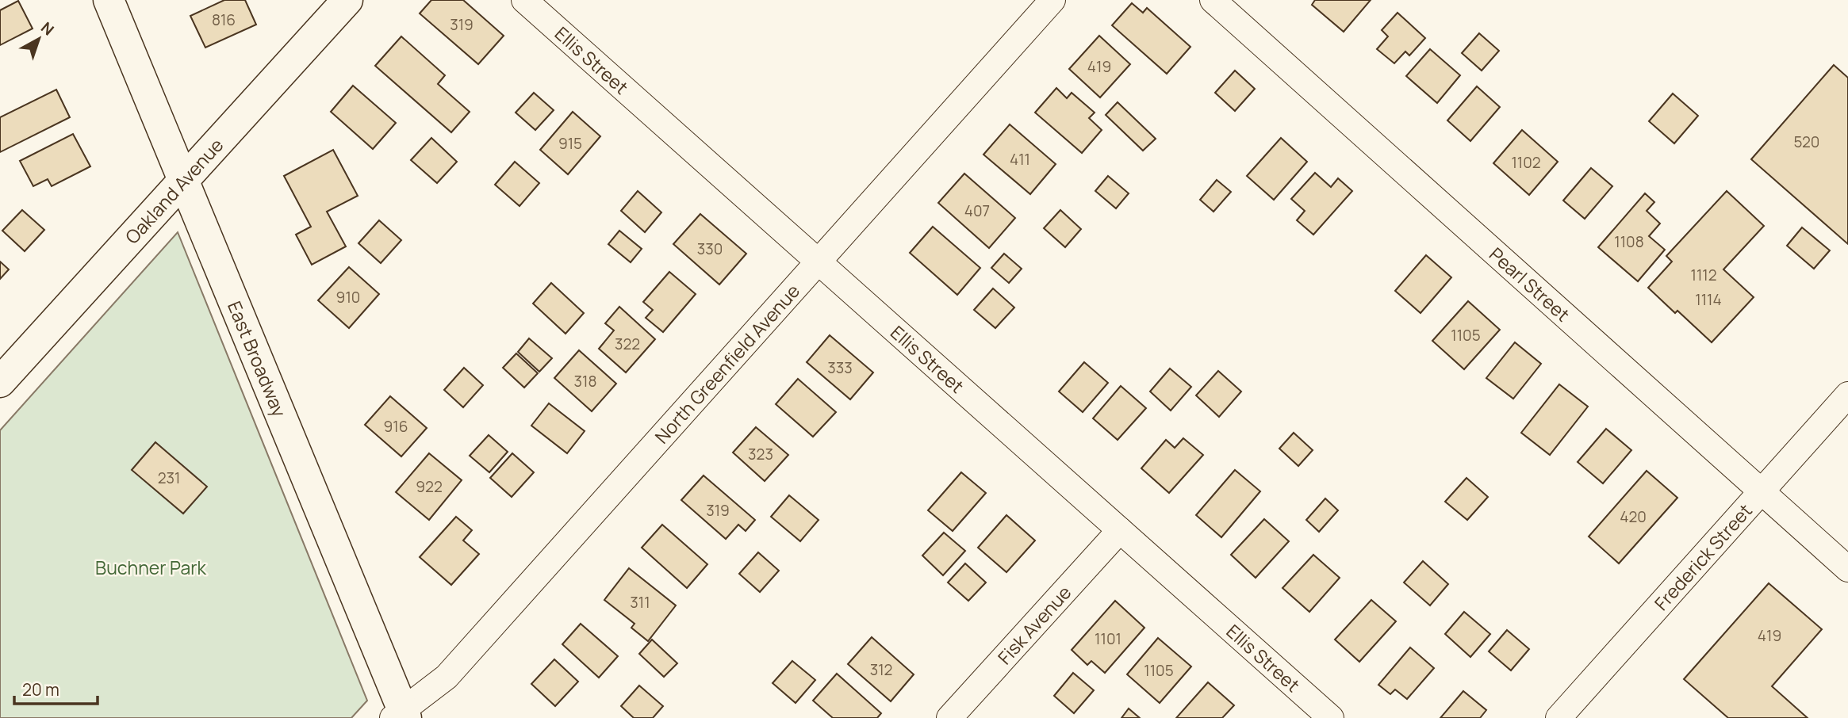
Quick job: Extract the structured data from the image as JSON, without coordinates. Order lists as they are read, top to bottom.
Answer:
{
  "streets": {
    "main road": ["Oakland Avenue", "East Broadway"],
    "street": [
      "Ellis Street",
      "Pearl Street",
      "North Greenfield Avenue",
      "Frederick Street",
      "Fisk Avenue"
    ]
  },
  "crossings": [
    ["Ellis Street", "North Greenfield Avenue"],
    ["Ellis Street", "Fisk Avenue"],
    ["Oakland Avenue", "East Broadway"],
    ["Pearl Street", "Frederick Street"],
    ["East Broadway", "North Greenfield Avenue"]
  ],
  "parks": ["Buchner Park"],
  "house_numbers": [
    "816",
    "319",
    "419",
    "520",
    "915",
    "411",
    "1102",
    "407",
    "1108",
    "330",
    "1112",
    "910",
    "1114",
    "1105",
    "322",
    "333",
    "318",
    "916",
    "323",
    "231",
    "922",
    "319",
    "420",
    "311",
    "419",
    "1101",
    "312",
    "1105"
  ],
  "scale_bar": "20 m",
  "north": "top right"
}
